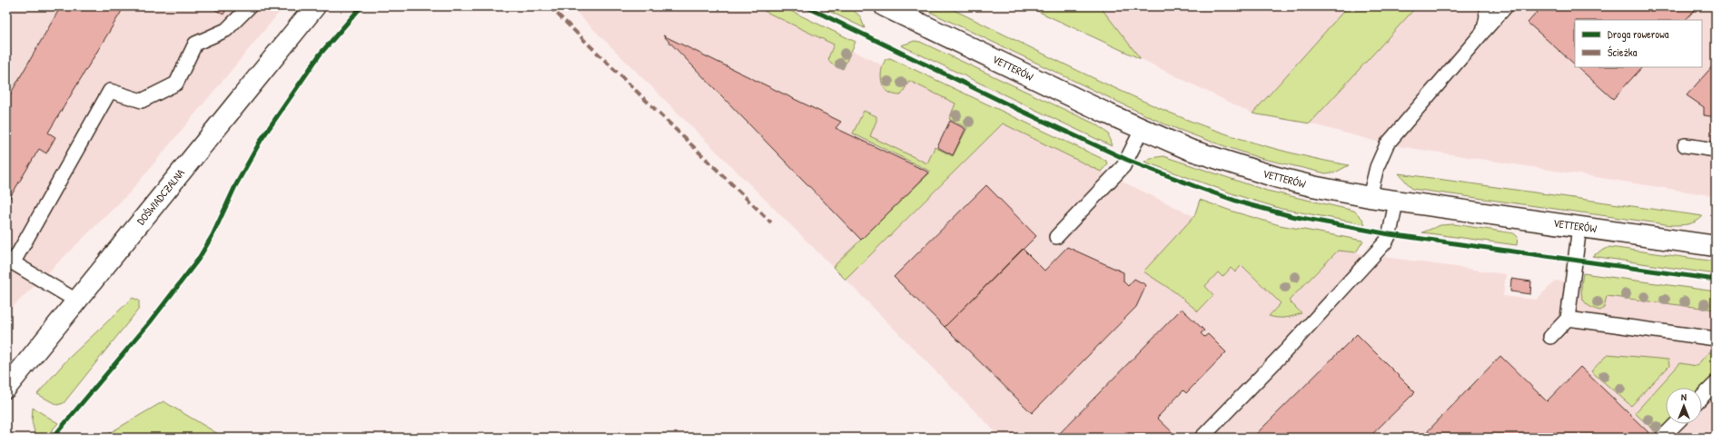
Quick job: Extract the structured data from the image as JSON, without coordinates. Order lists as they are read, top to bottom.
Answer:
{
  "streets": {
    "street": ["VETTERÓW", "DOŚWIADCZALNA"]
  },
  "legend": ["Droga rowerowa", "Ścieżka"],
  "north": "top"
}
